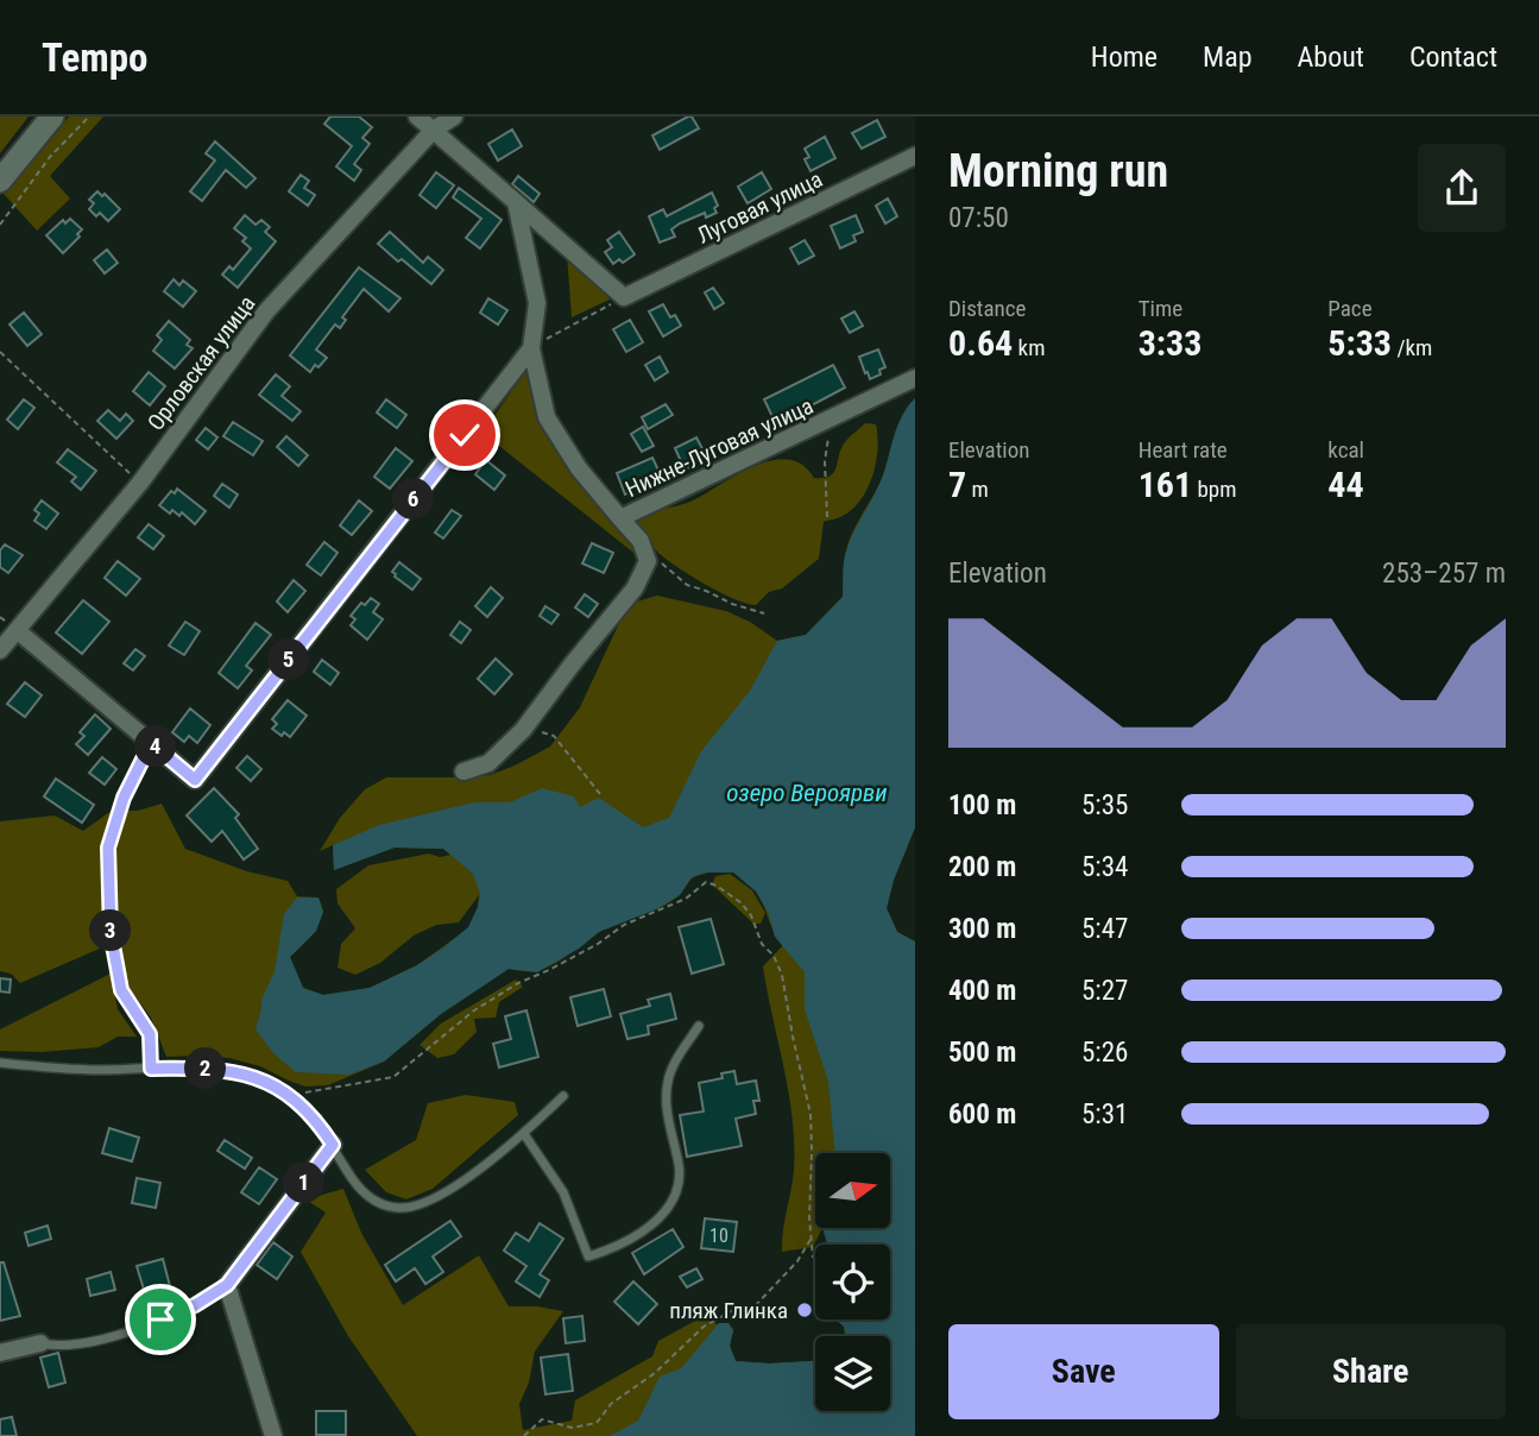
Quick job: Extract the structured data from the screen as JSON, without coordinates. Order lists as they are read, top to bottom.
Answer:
{
  "streets": {
    "street": ["Луговая улица", "Орловская улица", "Нижне-Луговая улица"]
  },
  "water": ["озеро Вероярви"],
  "places": ["пляж Глинка"],
  "house_numbers": ["10"],
  "north": "right",
  "page": {
    "header": "Tempo",
    "nav": [
      "Home",
      "Map",
      "About",
      "Contact"
    ],
    "heading": ["Morning run", "07:50"],
    "stats": [
      ["Distance", "0.64 km"],
      ["Time", "3:33"],
      ["Pace", "5:33 /km"],
      ["Elevation", "7 m"],
      ["Heart rate", "161 bpm"],
      ["kcal", "44"]
    ],
    "pins": [
      "6",
      "5",
      "4",
      "3",
      "2",
      "1"
    ],
    "chart": ["Elevation", "253–257 m"],
    "list": [
      {
        "name": "100 m",
        "note": "5:35"
      },
      {
        "name": "200 m",
        "note": "5:34"
      },
      {
        "name": "300 m",
        "note": "5:47"
      },
      {
        "name": "400 m",
        "note": "5:27"
      },
      {
        "name": "500 m",
        "note": "5:26"
      },
      {
        "name": "600 m",
        "note": "5:31"
      }
    ],
    "buttons": ["Save", "Share"]
  }
}
